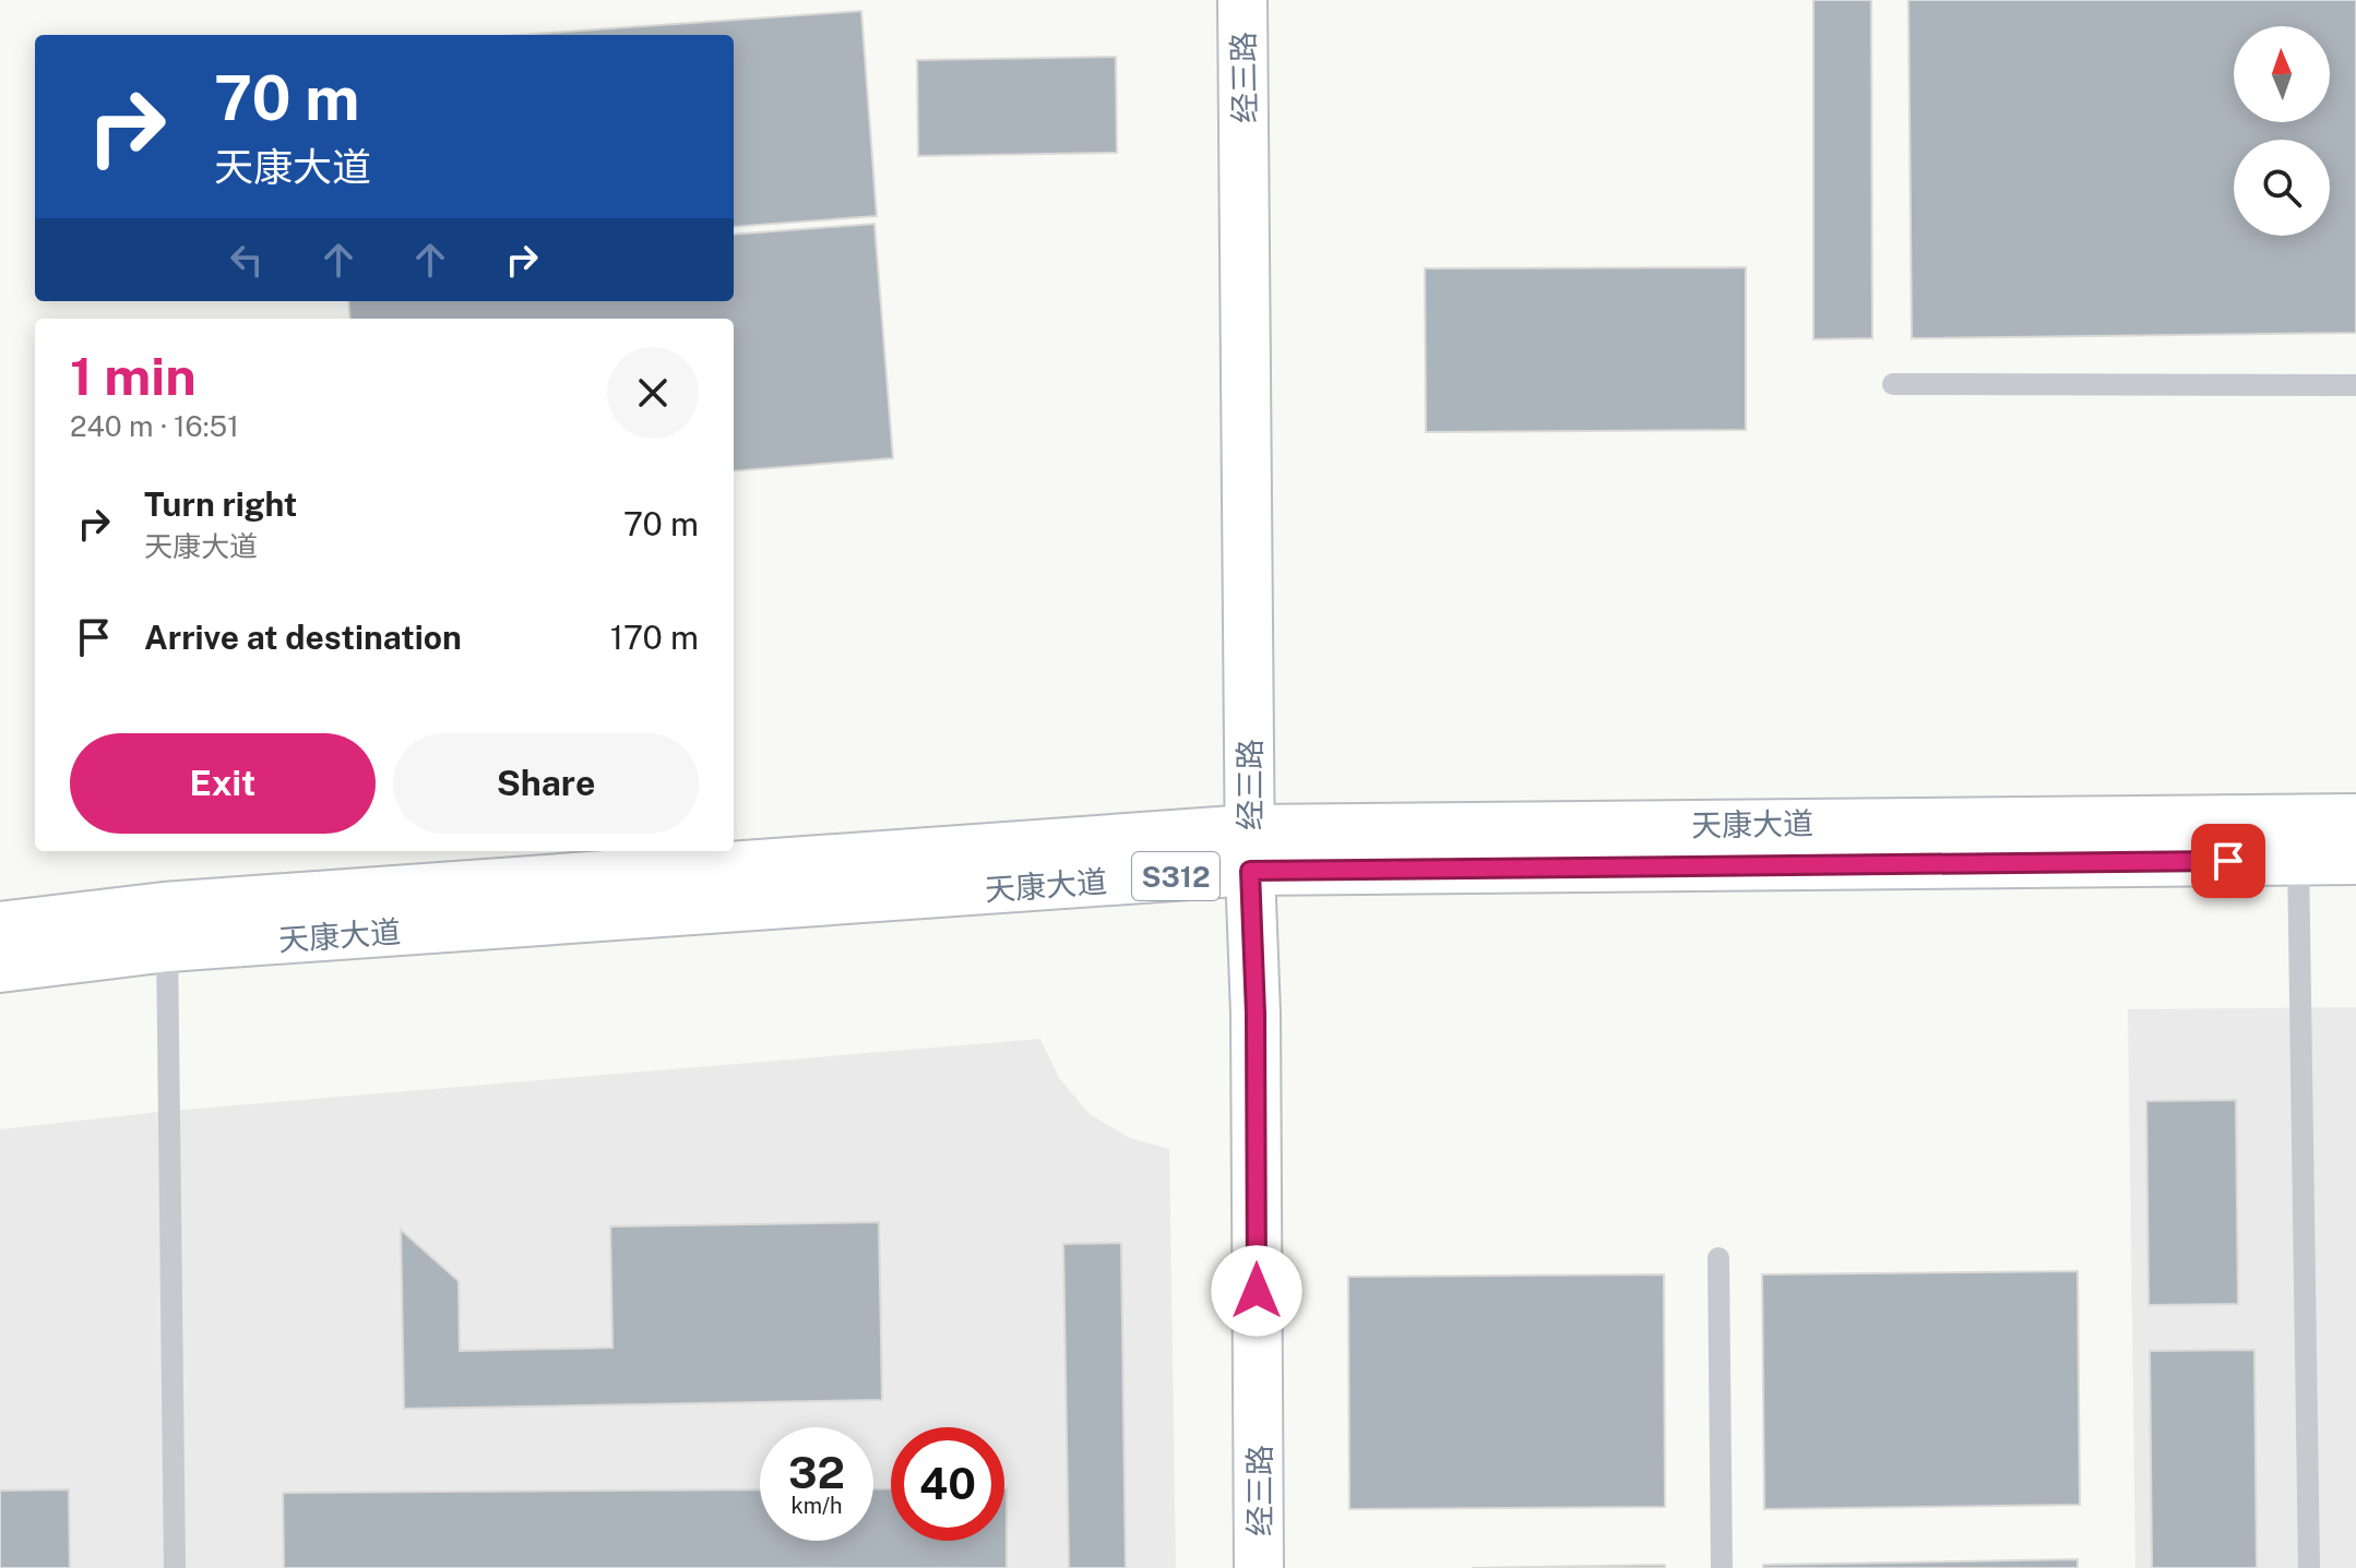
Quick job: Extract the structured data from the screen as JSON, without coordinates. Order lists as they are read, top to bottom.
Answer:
{
  "streets": {
    "main road": ["经三路", "天康大道", "S312"]
  },
  "crossings": [
    ["经三路", "天康大道"]
  ],
  "north": "top",
  "page": {
    "turn": ["70 m", "天康大道"],
    "heading": ["1 min", "240 m · 16:51"],
    "list": [
      {
        "name": "Turn right",
        "note": "天康大道",
        "value": "70 m"
      },
      {
        "name": "Arrive at destination",
        "value": "170 m"
      }
    ],
    "buttons": ["Exit", "Share"],
    "speed": "32 km/h",
    "limit": "40"
  }
}
